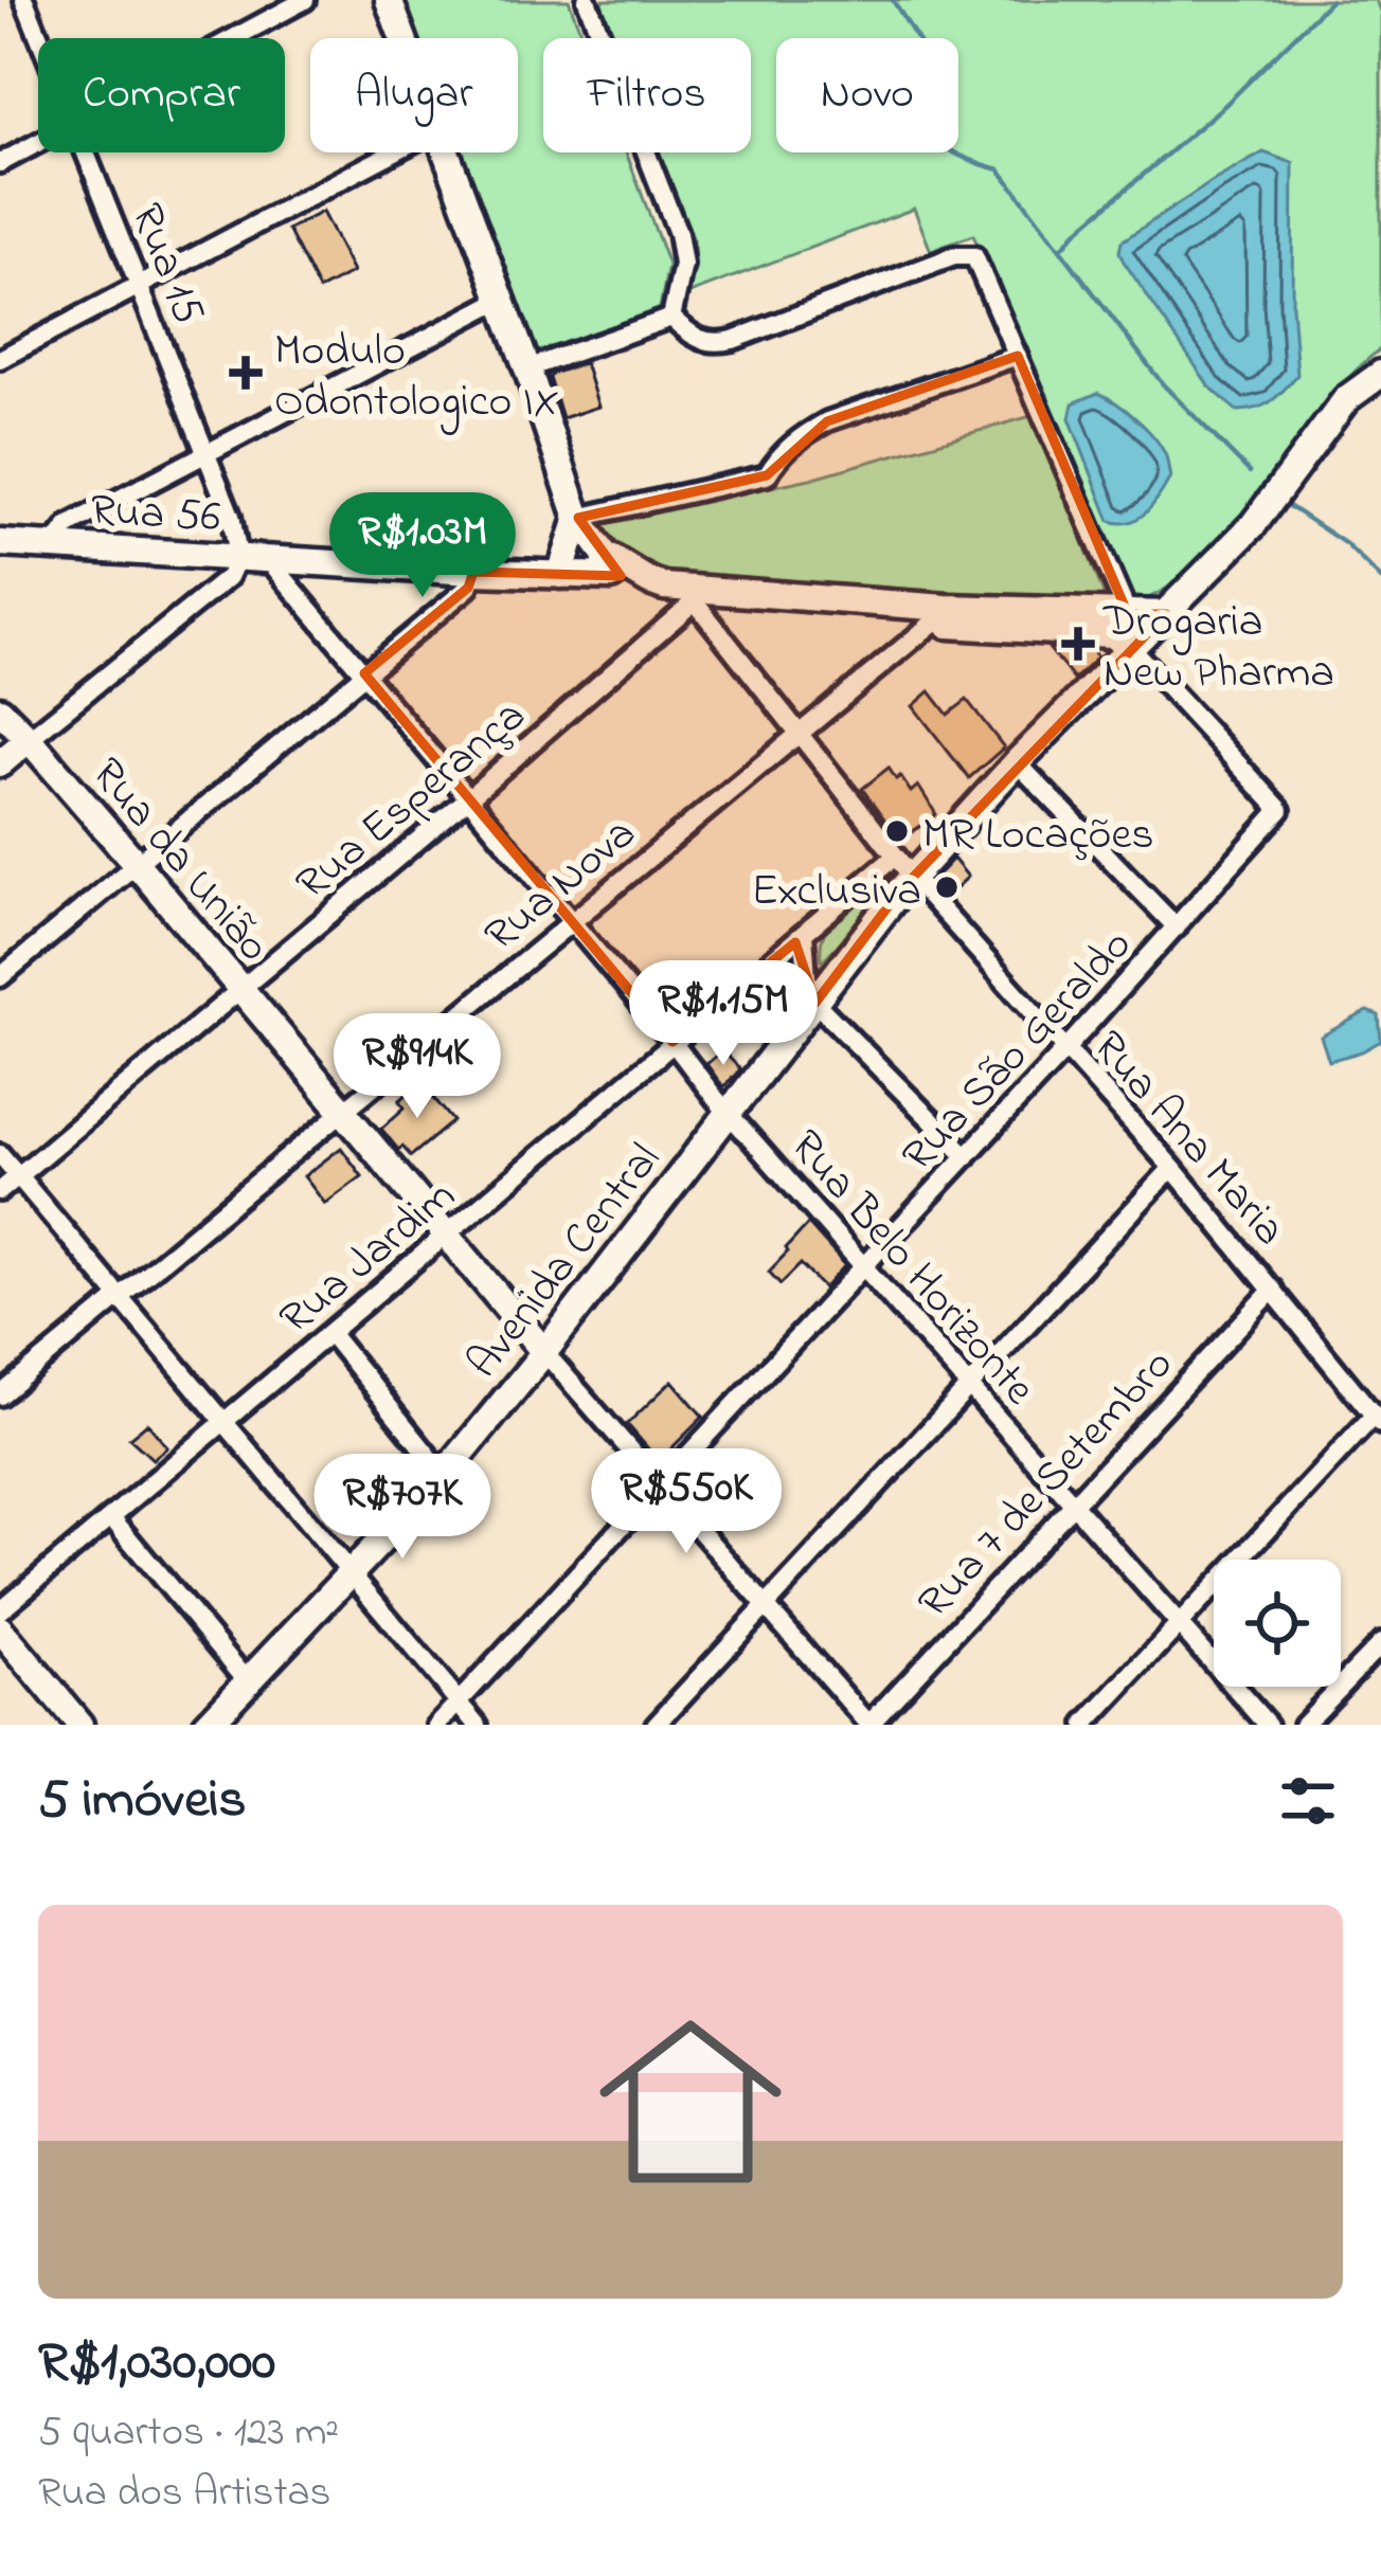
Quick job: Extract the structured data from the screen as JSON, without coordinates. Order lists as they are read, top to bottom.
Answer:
{
  "streets": {
    "street": [
      "Rua 15",
      "Rua 56",
      "Rua Esperança",
      "Rua da União",
      "Rua Nova",
      "Rua São Geraldo",
      "Rua Ana Maria",
      "Rua Jardim",
      "Avenida Central",
      "Rua Belo Horizonte",
      "Rua 7 de Setembro"
    ]
  },
  "crossings": [
    ["Rua 15", "Rua 56"],
    ["Rua 56", "Rua Esperança"],
    ["Rua 56", "Rua Nova"],
    ["Rua 56", "Rua São Geraldo"],
    ["Rua 56", "Rua Ana Maria"],
    ["Rua 56", "Avenida Central"],
    ["Rua 56", "Rua Belo Horizonte"],
    ["Rua Esperança", "Rua da União"],
    ["Rua Esperança", "Rua Ana Maria"],
    ["Rua Esperança", "Rua Belo Horizonte"],
    ["Rua da União", "Rua Nova"],
    ["Rua da União", "Rua São Geraldo"],
    ["Rua da União", "Rua Jardim"],
    ["Rua da União", "Avenida Central"],
    ["Rua da União", "Rua 7 de Setembro"],
    ["Rua Nova", "Rua Ana Maria"],
    ["Rua Nova", "Rua Belo Horizonte"],
    ["Rua São Geraldo", "Rua Ana Maria"],
    ["Rua São Geraldo", "Avenida Central"],
    ["Rua São Geraldo", "Rua Belo Horizonte"],
    ["Rua Ana Maria", "Rua Jardim"],
    ["Rua Ana Maria", "Avenida Central"],
    ["Rua Ana Maria", "Rua 7 de Setembro"],
    ["Rua Jardim", "Avenida Central"],
    ["Rua Jardim", "Rua Belo Horizonte"],
    ["Avenida Central", "Rua Belo Horizonte"],
    ["Rua Belo Horizonte", "Rua 7 de Setembro"]
  ],
  "places": {
    "health": ["Modulo Odontologico IX", "Drogaria New Pharma"],
    "other": ["MR Locações", "Exclusiva"]
  },
  "page": {
    "chip": [
      "Comprar",
      "Alugar",
      "Filtros",
      "Novo"
    ],
    "price": [
      "R$1.03M",
      "R$1.15M",
      "R$914K",
      "R$550K",
      "R$707K"
    ],
    "heading": "5 imóveis",
    "list": [
      {
        "name": "R$1,030,000",
        "note": "5 quartos · 123 m² · Rua dos Artistas"
      }
    ]
  }
}
